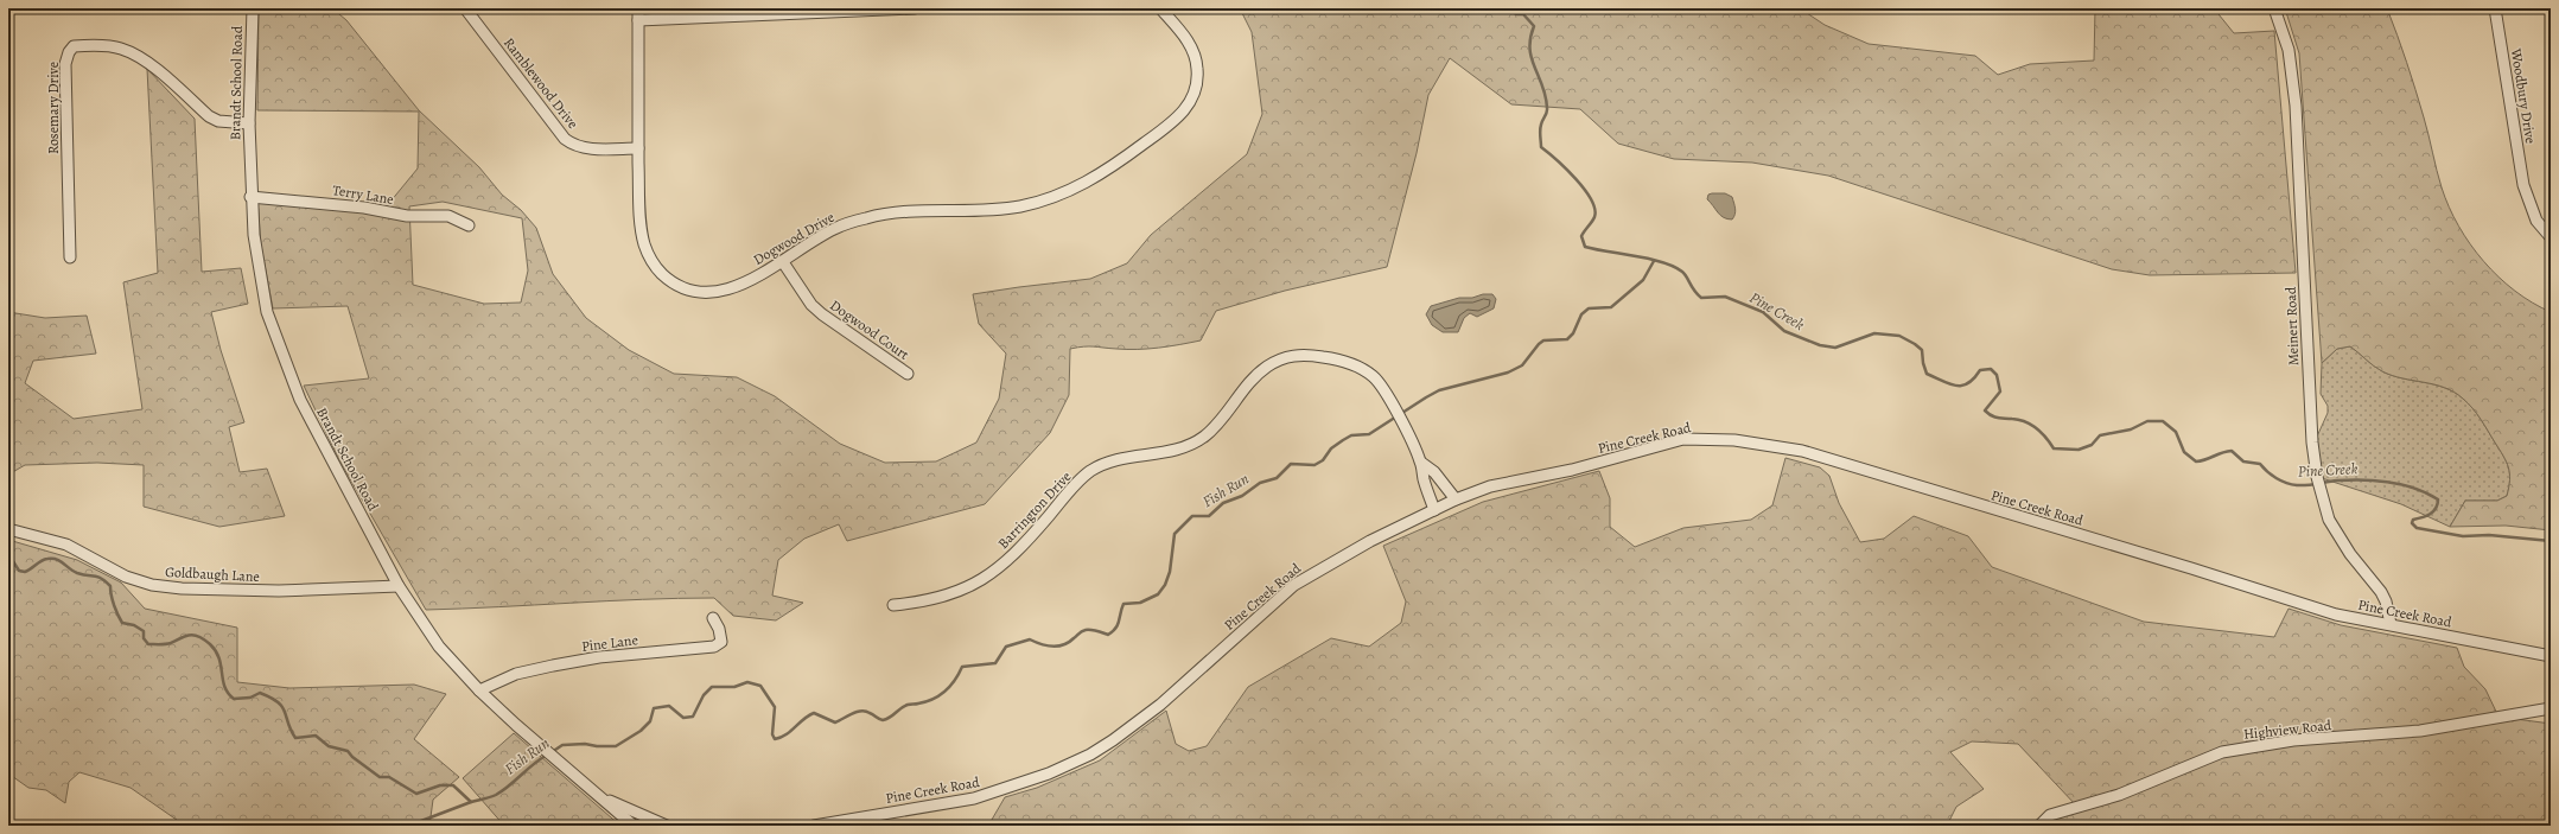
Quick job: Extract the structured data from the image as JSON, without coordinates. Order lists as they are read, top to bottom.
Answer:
{
  "streets": {
    "street": [
      "Brandt School Road",
      "Ramblewood Drive",
      "Woodbury Drive",
      "Rosemary Drive",
      "Terry Lane",
      "Dogwood Drive",
      "Meinert Road",
      "Dogwood Court",
      "Pine Creek Road",
      "Barrington Drive",
      "Goldbaugh Lane",
      "Pine Lane",
      "Highview Road"
    ]
  },
  "crossings": [
    ["Brandt School Road", "Rosemary Drive"],
    ["Brandt School Road", "Terry Lane"],
    ["Brandt School Road", "Goldbaugh Lane"],
    ["Brandt School Road", "Pine Lane"],
    ["Ramblewood Drive", "Dogwood Drive"],
    ["Dogwood Drive", "Dogwood Court"],
    ["Meinert Road", "Pine Creek Road"],
    ["Pine Creek Road", "Barrington Drive"]
  ],
  "water": ["Pine Creek", "Fish Run"]
}
